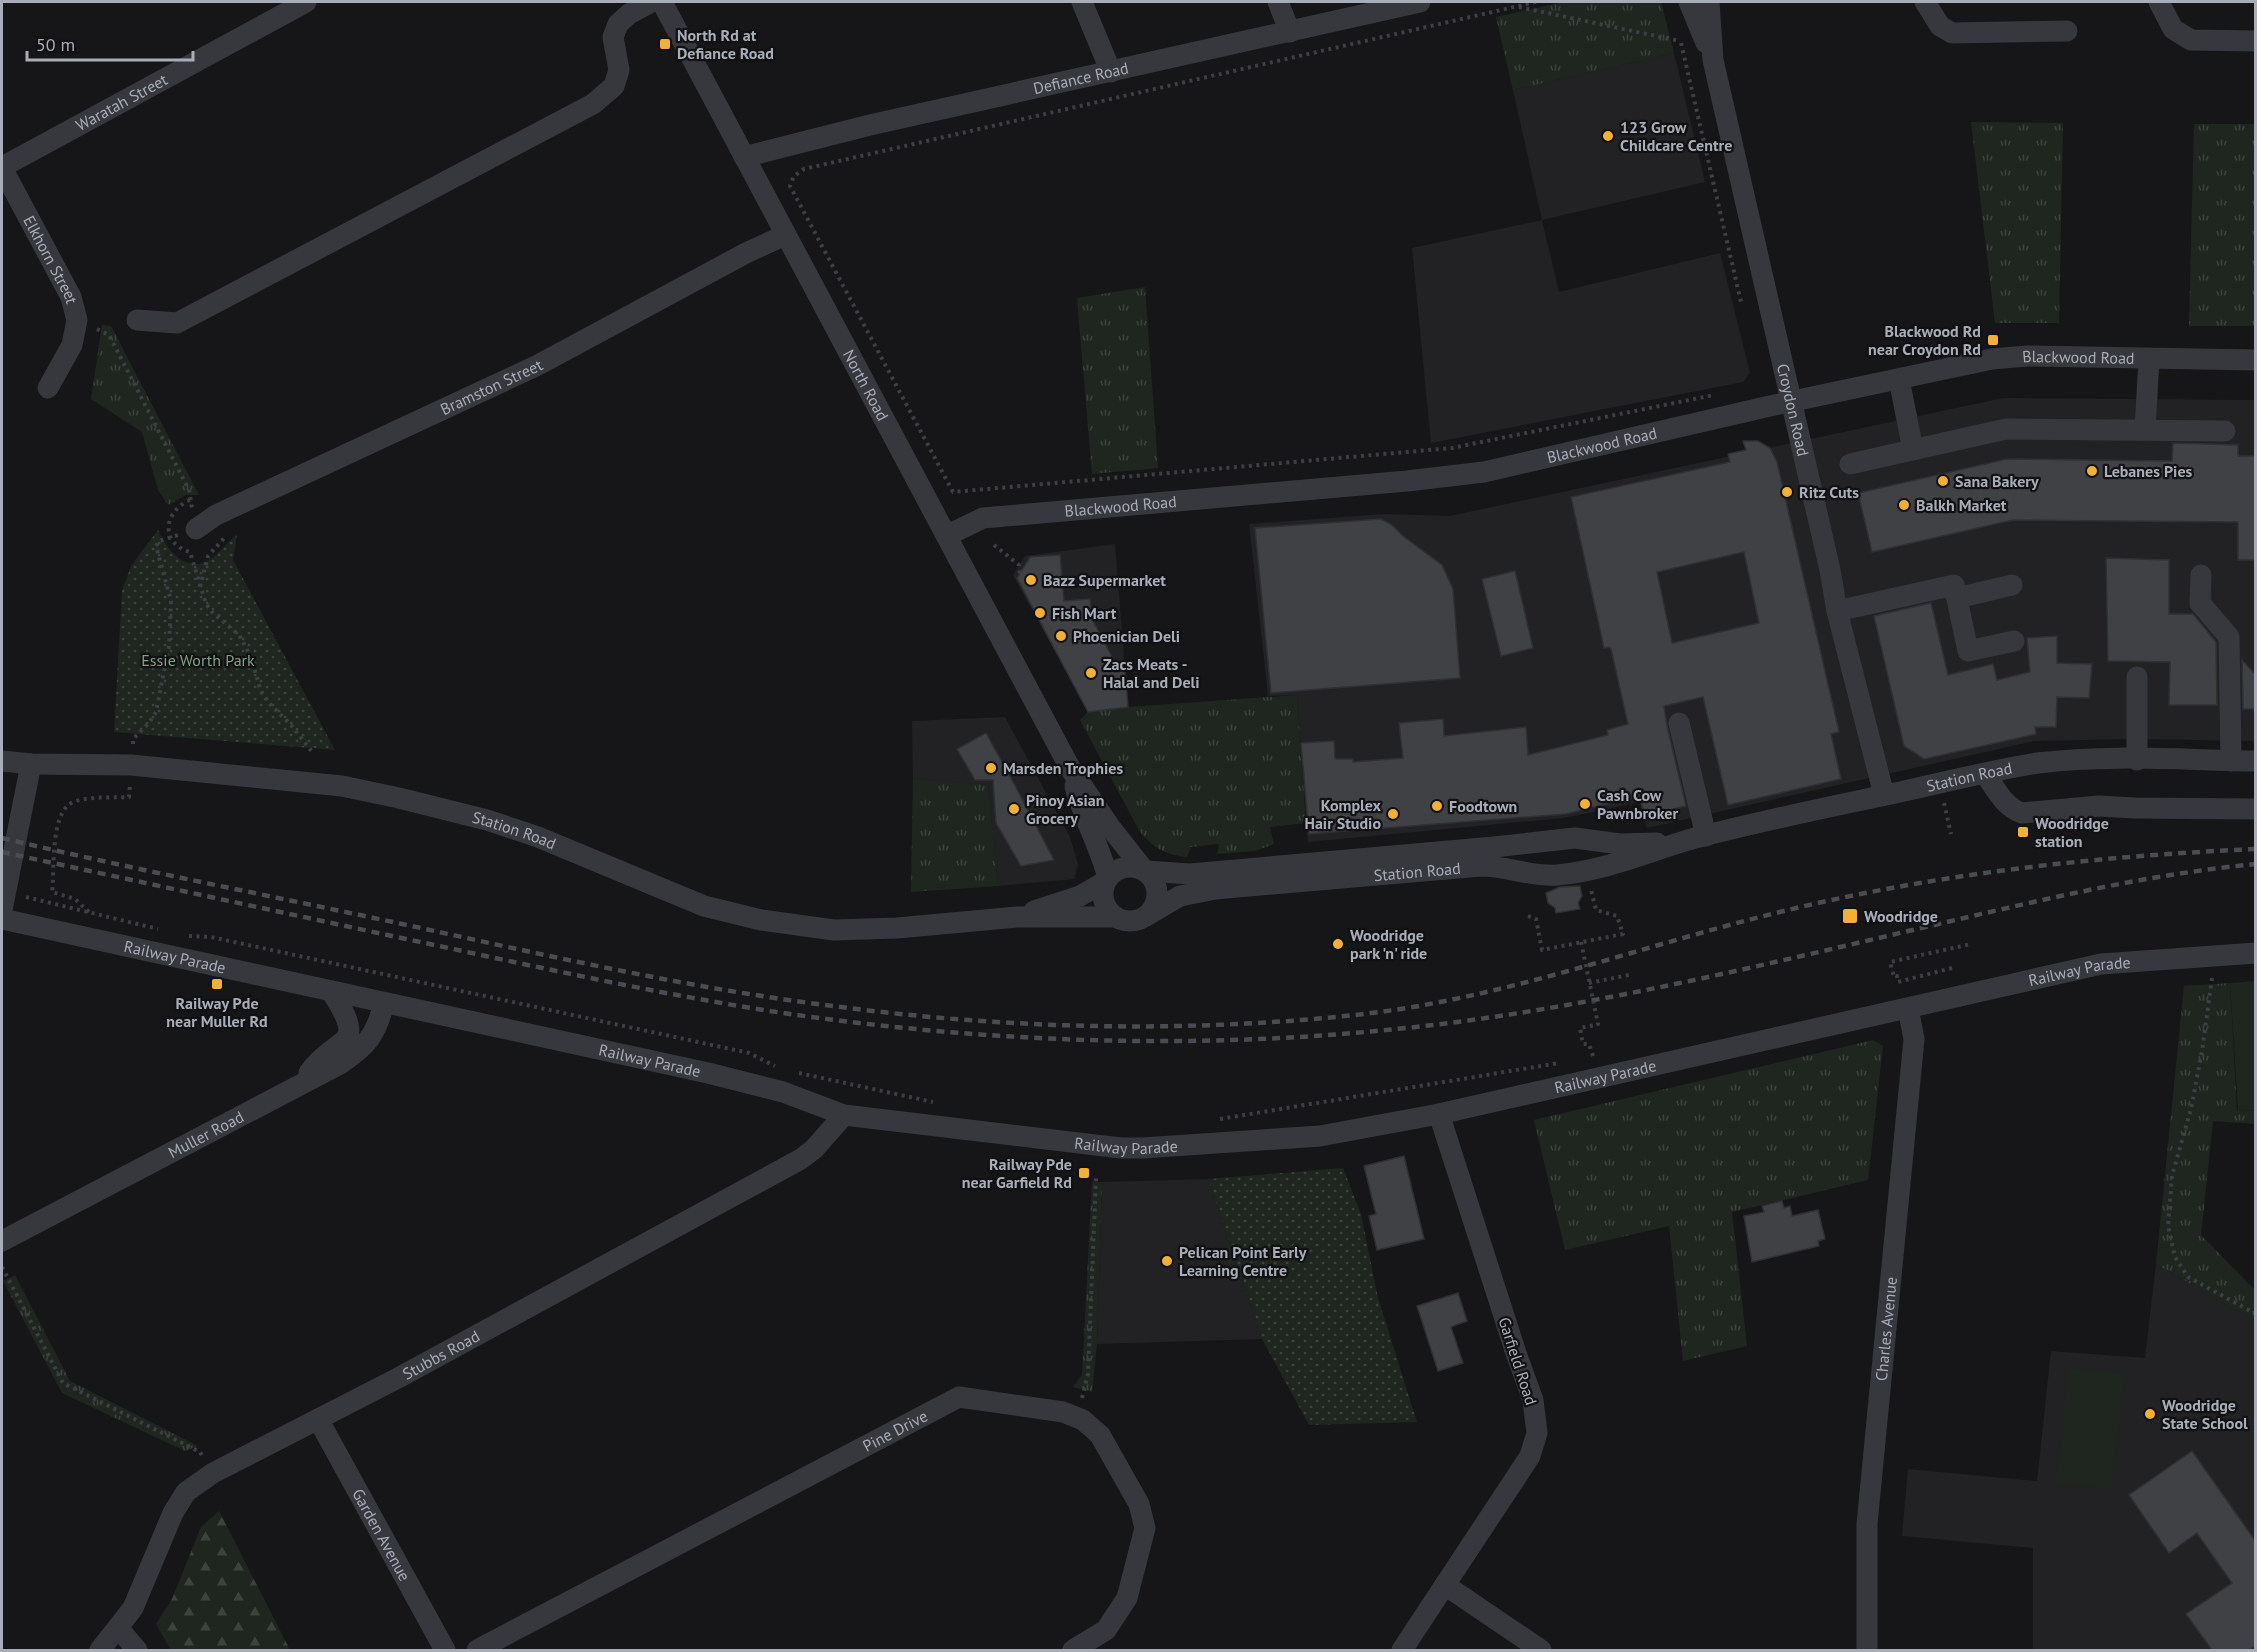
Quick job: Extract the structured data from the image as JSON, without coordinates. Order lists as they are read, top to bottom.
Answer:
{
  "streets": {
    "street": [
      "Defiance Road",
      "Waratah Street",
      "Elkhorn Street",
      "Blackwood Road",
      "North Road",
      "Bramston Street",
      "Croydon Road",
      "Station Road",
      "Railway Parade",
      "Muller Road",
      "Charles Avenue",
      "Stubbs Road",
      "Garfield Road",
      "Pine Drive",
      "Garden Avenue"
    ]
  },
  "crossings": [
    ["Defiance Road", "North Road"],
    ["Waratah Street", "Elkhorn Street"],
    ["Blackwood Road", "North Road"],
    ["Blackwood Road", "Croydon Road"],
    ["North Road", "Bramston Street"],
    ["North Road", "Station Road"],
    ["Croydon Road", "Station Road"],
    ["Railway Parade", "Muller Road"],
    ["Railway Parade", "Charles Avenue"],
    ["Railway Parade", "Stubbs Road"],
    ["Railway Parade", "Garfield Road"],
    ["Stubbs Road", "Garden Avenue"]
  ],
  "parks": ["Essie Worth Park"],
  "places": {
    "transit": [
      "North Rd at Defiance Road",
      "Blackwood Rd near Croydon Rd",
      "Woodridge station",
      "Woodridge",
      "Railway Pde near Muller Rd",
      "Railway Pde near Garfield Rd"
    ],
    "other": [
      "123 Grow Childcare Centre",
      "Lebanes Pies",
      "Sana Bakery",
      "Ritz Cuts",
      "Balkh Market",
      "Bazz Supermarket",
      "Fish Mart",
      "Phoenician Deli",
      "Zacs Meats - Halal and Deli",
      "Marsden Trophies",
      "Cash Cow Pawnbroker",
      "Foodtown",
      "Pinoy Asian Grocery",
      "Komplex Hair Studio",
      "Woodridge park 'n' ride",
      "Pelican Point Early Learning Centre",
      "Woodridge State School"
    ]
  },
  "scale_bar": "50 m"
}
